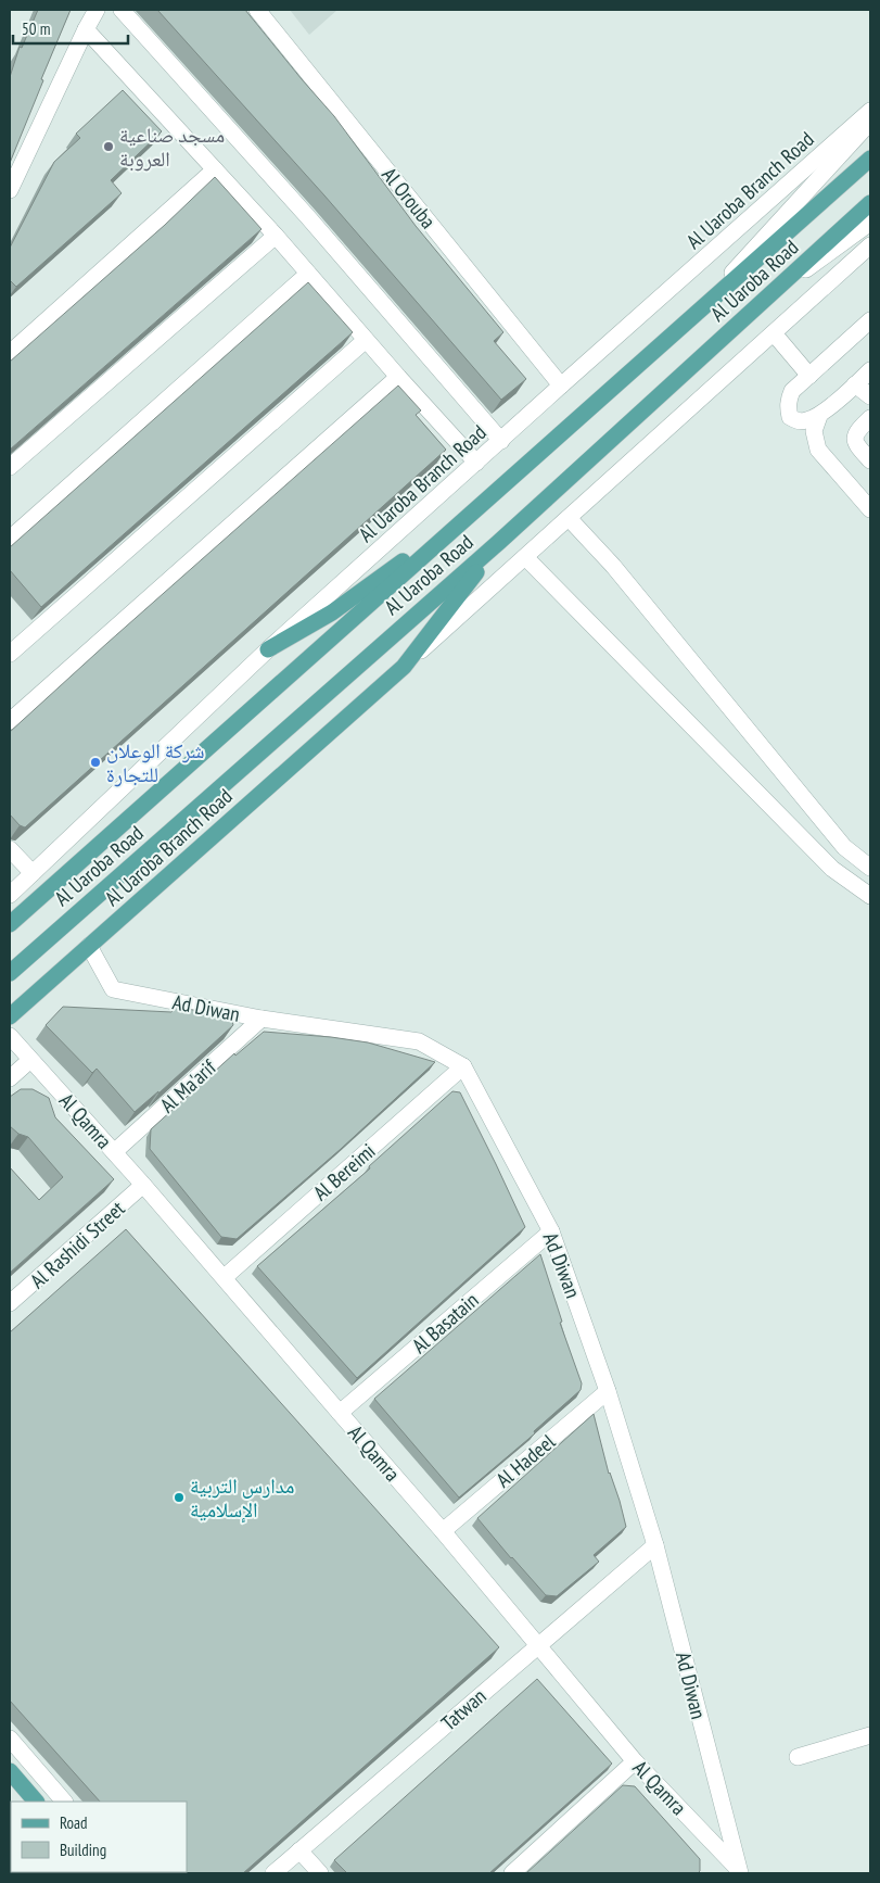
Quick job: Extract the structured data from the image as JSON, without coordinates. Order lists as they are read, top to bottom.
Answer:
{
  "streets": {
    "main road": ["Al Uaroba Branch Road", "Al Uaroba Road"],
    "street": [
      "Al Orouba",
      "Ad Diwan",
      "Al Ma'arif",
      "Al Qamra",
      "Al Bereimi",
      "Al Rashidi Street",
      "Al Basatain",
      "Al Hadeel",
      "Tatwan"
    ]
  },
  "crossings": [
    ["Al Uaroba Branch Road", "Al Orouba"],
    ["Al Uaroba Branch Road", "Al Uaroba Road"],
    ["Al Uaroba Branch Road", "Ad Diwan"],
    ["Ad Diwan", "Al Ma'arif"],
    ["Ad Diwan", "Al Qamra"],
    ["Ad Diwan", "Al Bereimi"],
    ["Ad Diwan", "Al Basatain"],
    ["Ad Diwan", "Al Hadeel"],
    ["Ad Diwan", "Tatwan"],
    ["Al Ma'arif", "Al Qamra"],
    ["Al Qamra", "Al Bereimi"],
    ["Al Qamra", "Al Rashidi Street"],
    ["Al Qamra", "Al Basatain"],
    ["Al Qamra", "Al Hadeel"],
    ["Al Qamra", "Tatwan"]
  ],
  "places": ["مسجد صناعية العروبة", "شركة الوعلان للتجارة", "مدارس التربية الإسلامية"],
  "legend": ["Road", "Building"],
  "scale_bar": "50 m"
}
